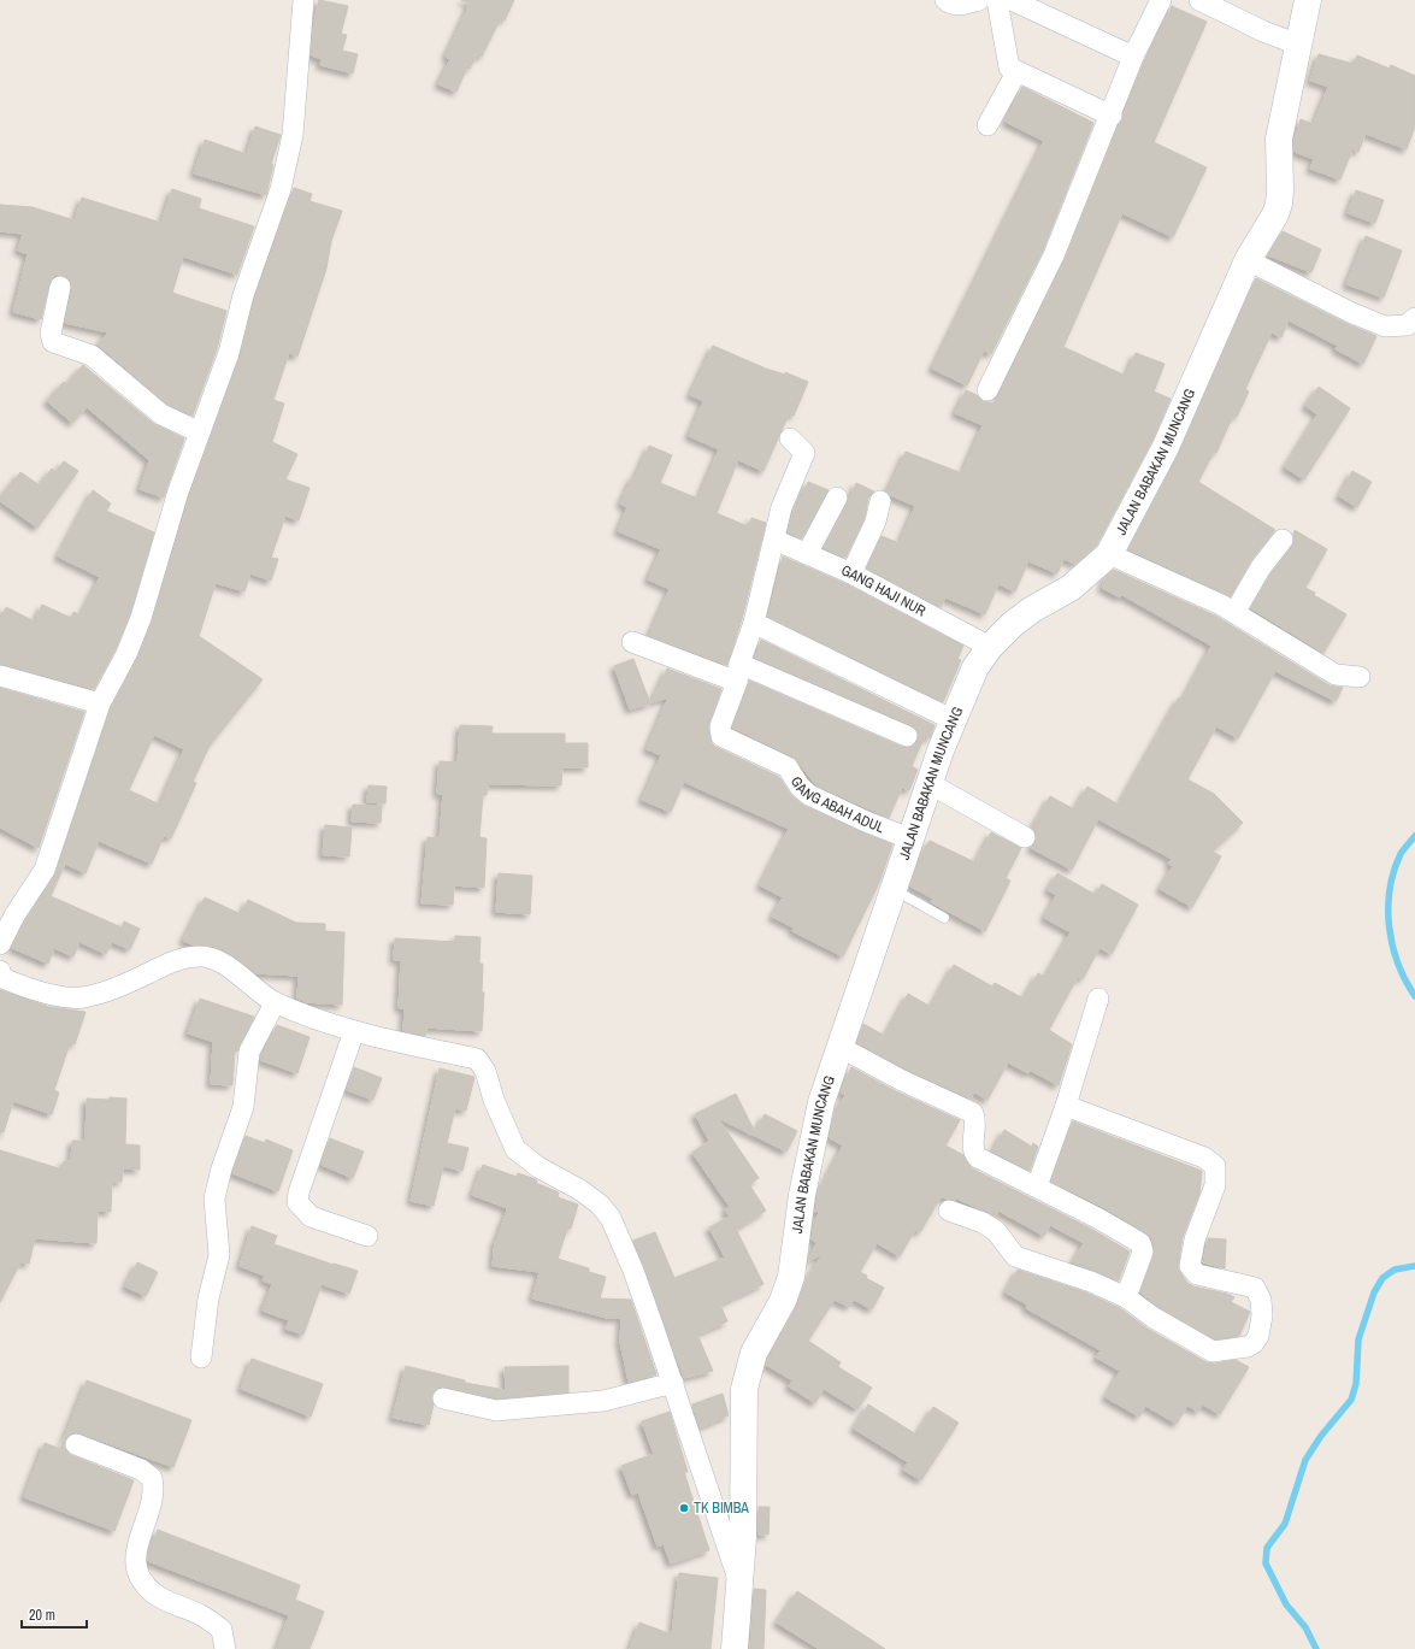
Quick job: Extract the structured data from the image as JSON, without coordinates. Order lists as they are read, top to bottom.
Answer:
{
  "streets": {
    "street": ["JALAN BABAKAN MUNCANG", "GANG HAJI NUR", "GANG ABAH ADUL"]
  },
  "crossings": [
    ["JALAN BABAKAN MUNCANG", "GANG HAJI NUR"],
    ["JALAN BABAKAN MUNCANG", "GANG ABAH ADUL"]
  ],
  "places": ["TK BIMBA"],
  "scale_bar": "20 m"
}
